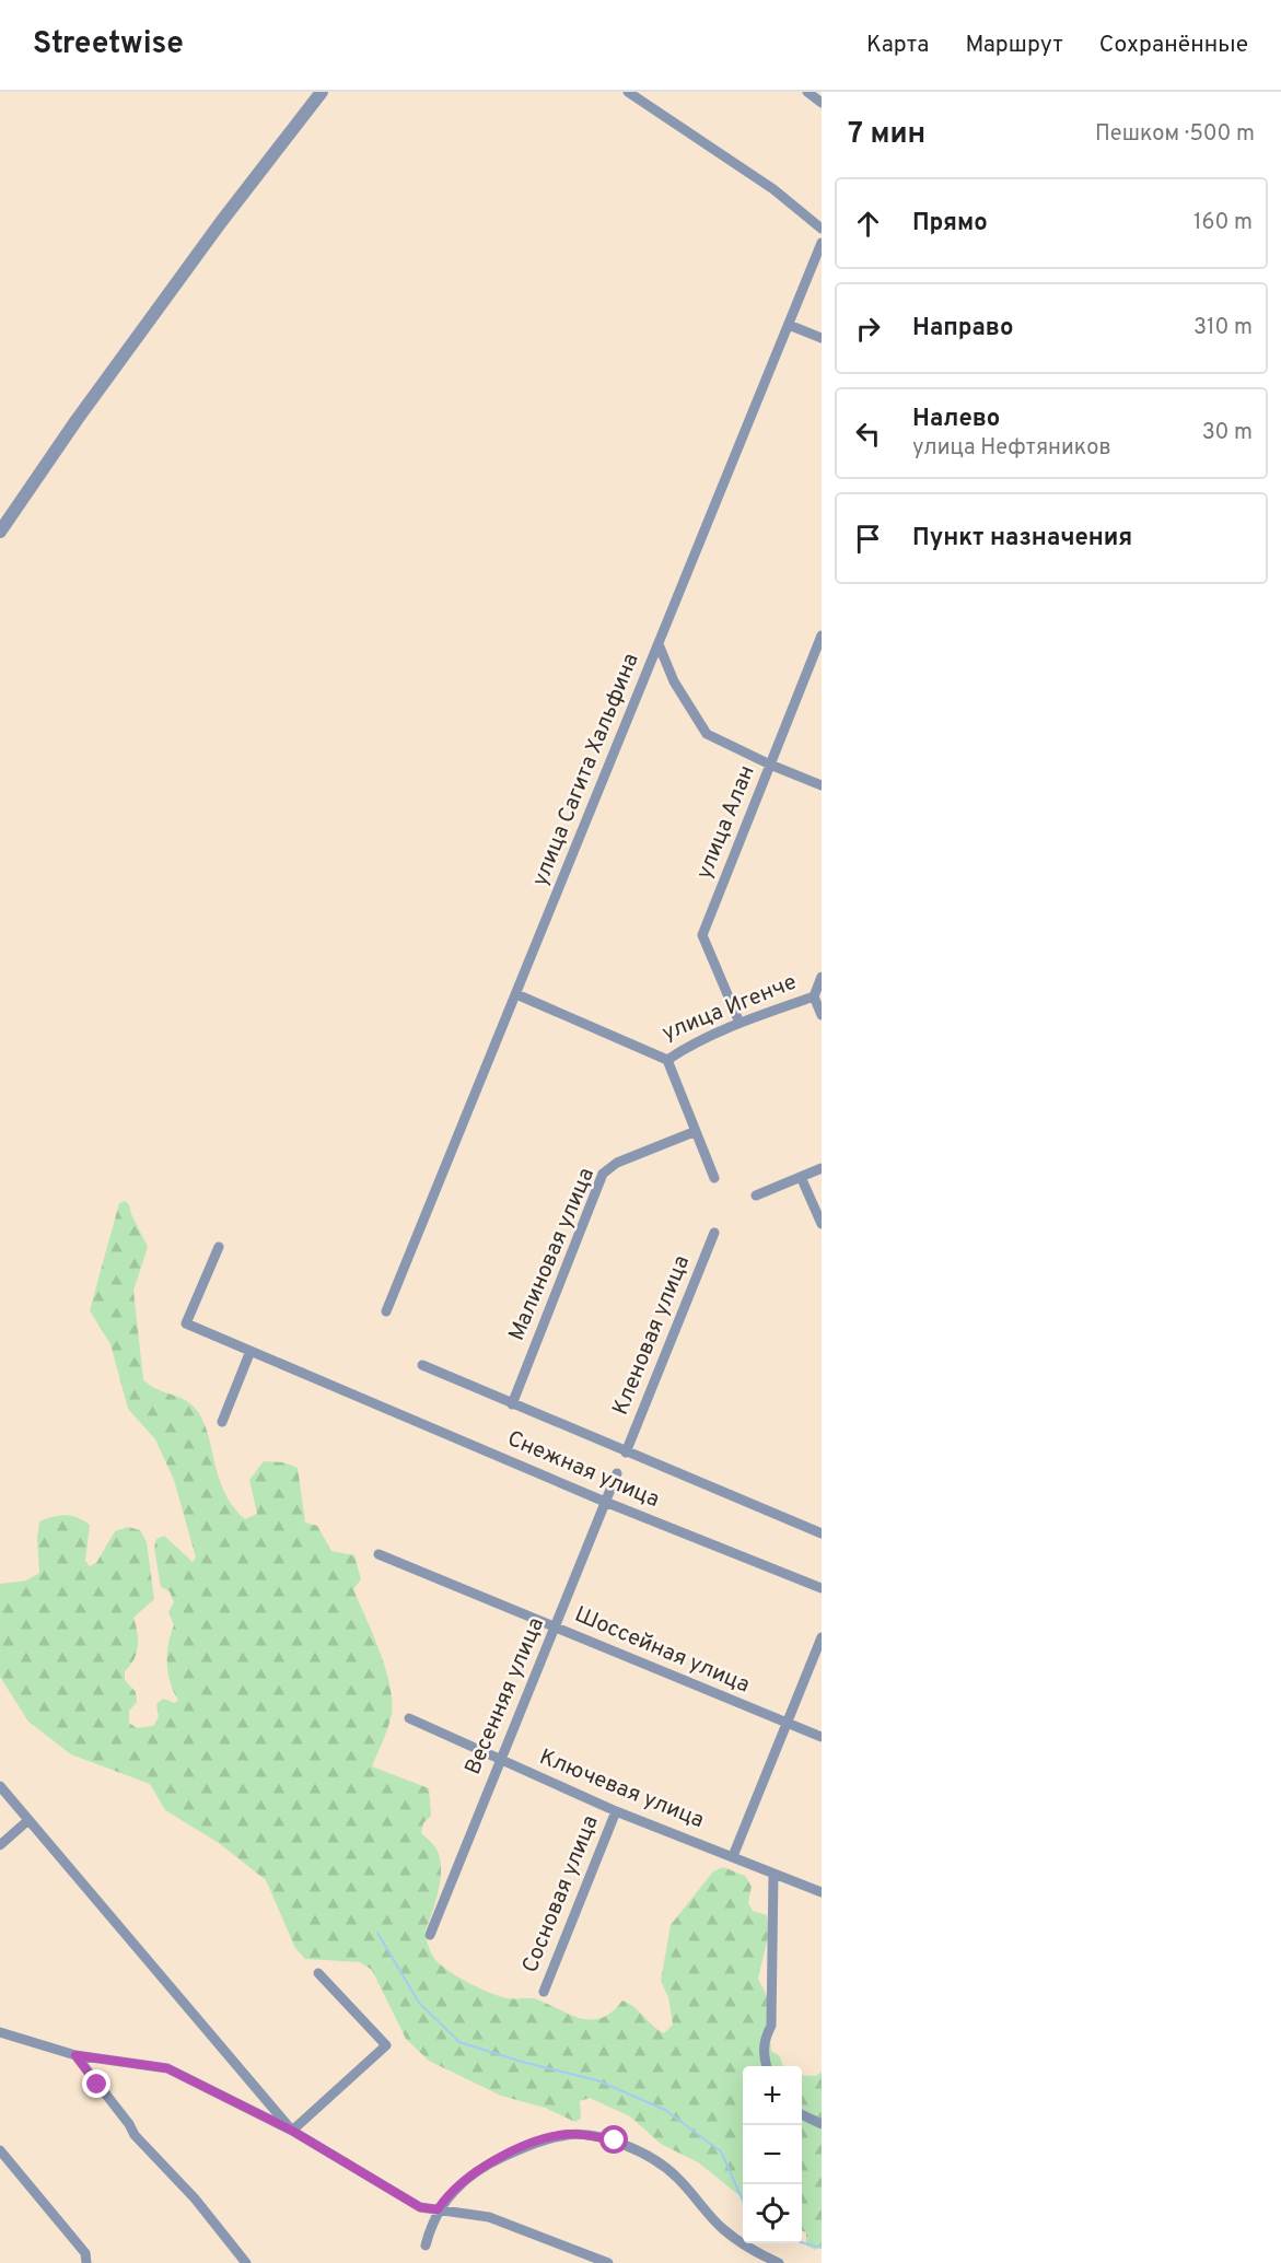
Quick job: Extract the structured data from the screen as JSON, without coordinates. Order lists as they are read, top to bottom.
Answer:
{
  "streets": {
    "street": [
      "улица Сагита Хальфина",
      "улица Алан",
      "улица Игенче",
      "Малиновая улица",
      "Кленовая улица",
      "Снежная улица",
      "Шоссейная улица",
      "Весенняя улица",
      "Ключевая улица",
      "Сосновая улица"
    ]
  },
  "crossings": [
    ["улица Сагита Хальфина", "улица Игенче"],
    ["улица Алан", "улица Игенче"],
    ["Снежная улица", "Весенняя улица"],
    ["Шоссейная улица", "Весенняя улица"],
    ["Весенняя улица", "Ключевая улица"],
    ["Ключевая улица", "Сосновая улица"]
  ],
  "page": {
    "header": "Streetwise",
    "nav": ["Карта", "Маршрут", "Сохранённые"],
    "heading": ["7 мин", "Пешком · 500 m"],
    "list": [
      ["Прямо", "160 m"],
      ["Направо", "310 m"],
      ["Налево", "улица Нефтяников", "30 m"],
      "Пункт назначения"
    ],
    "map_buttons": ["+", "−"]
  }
}
